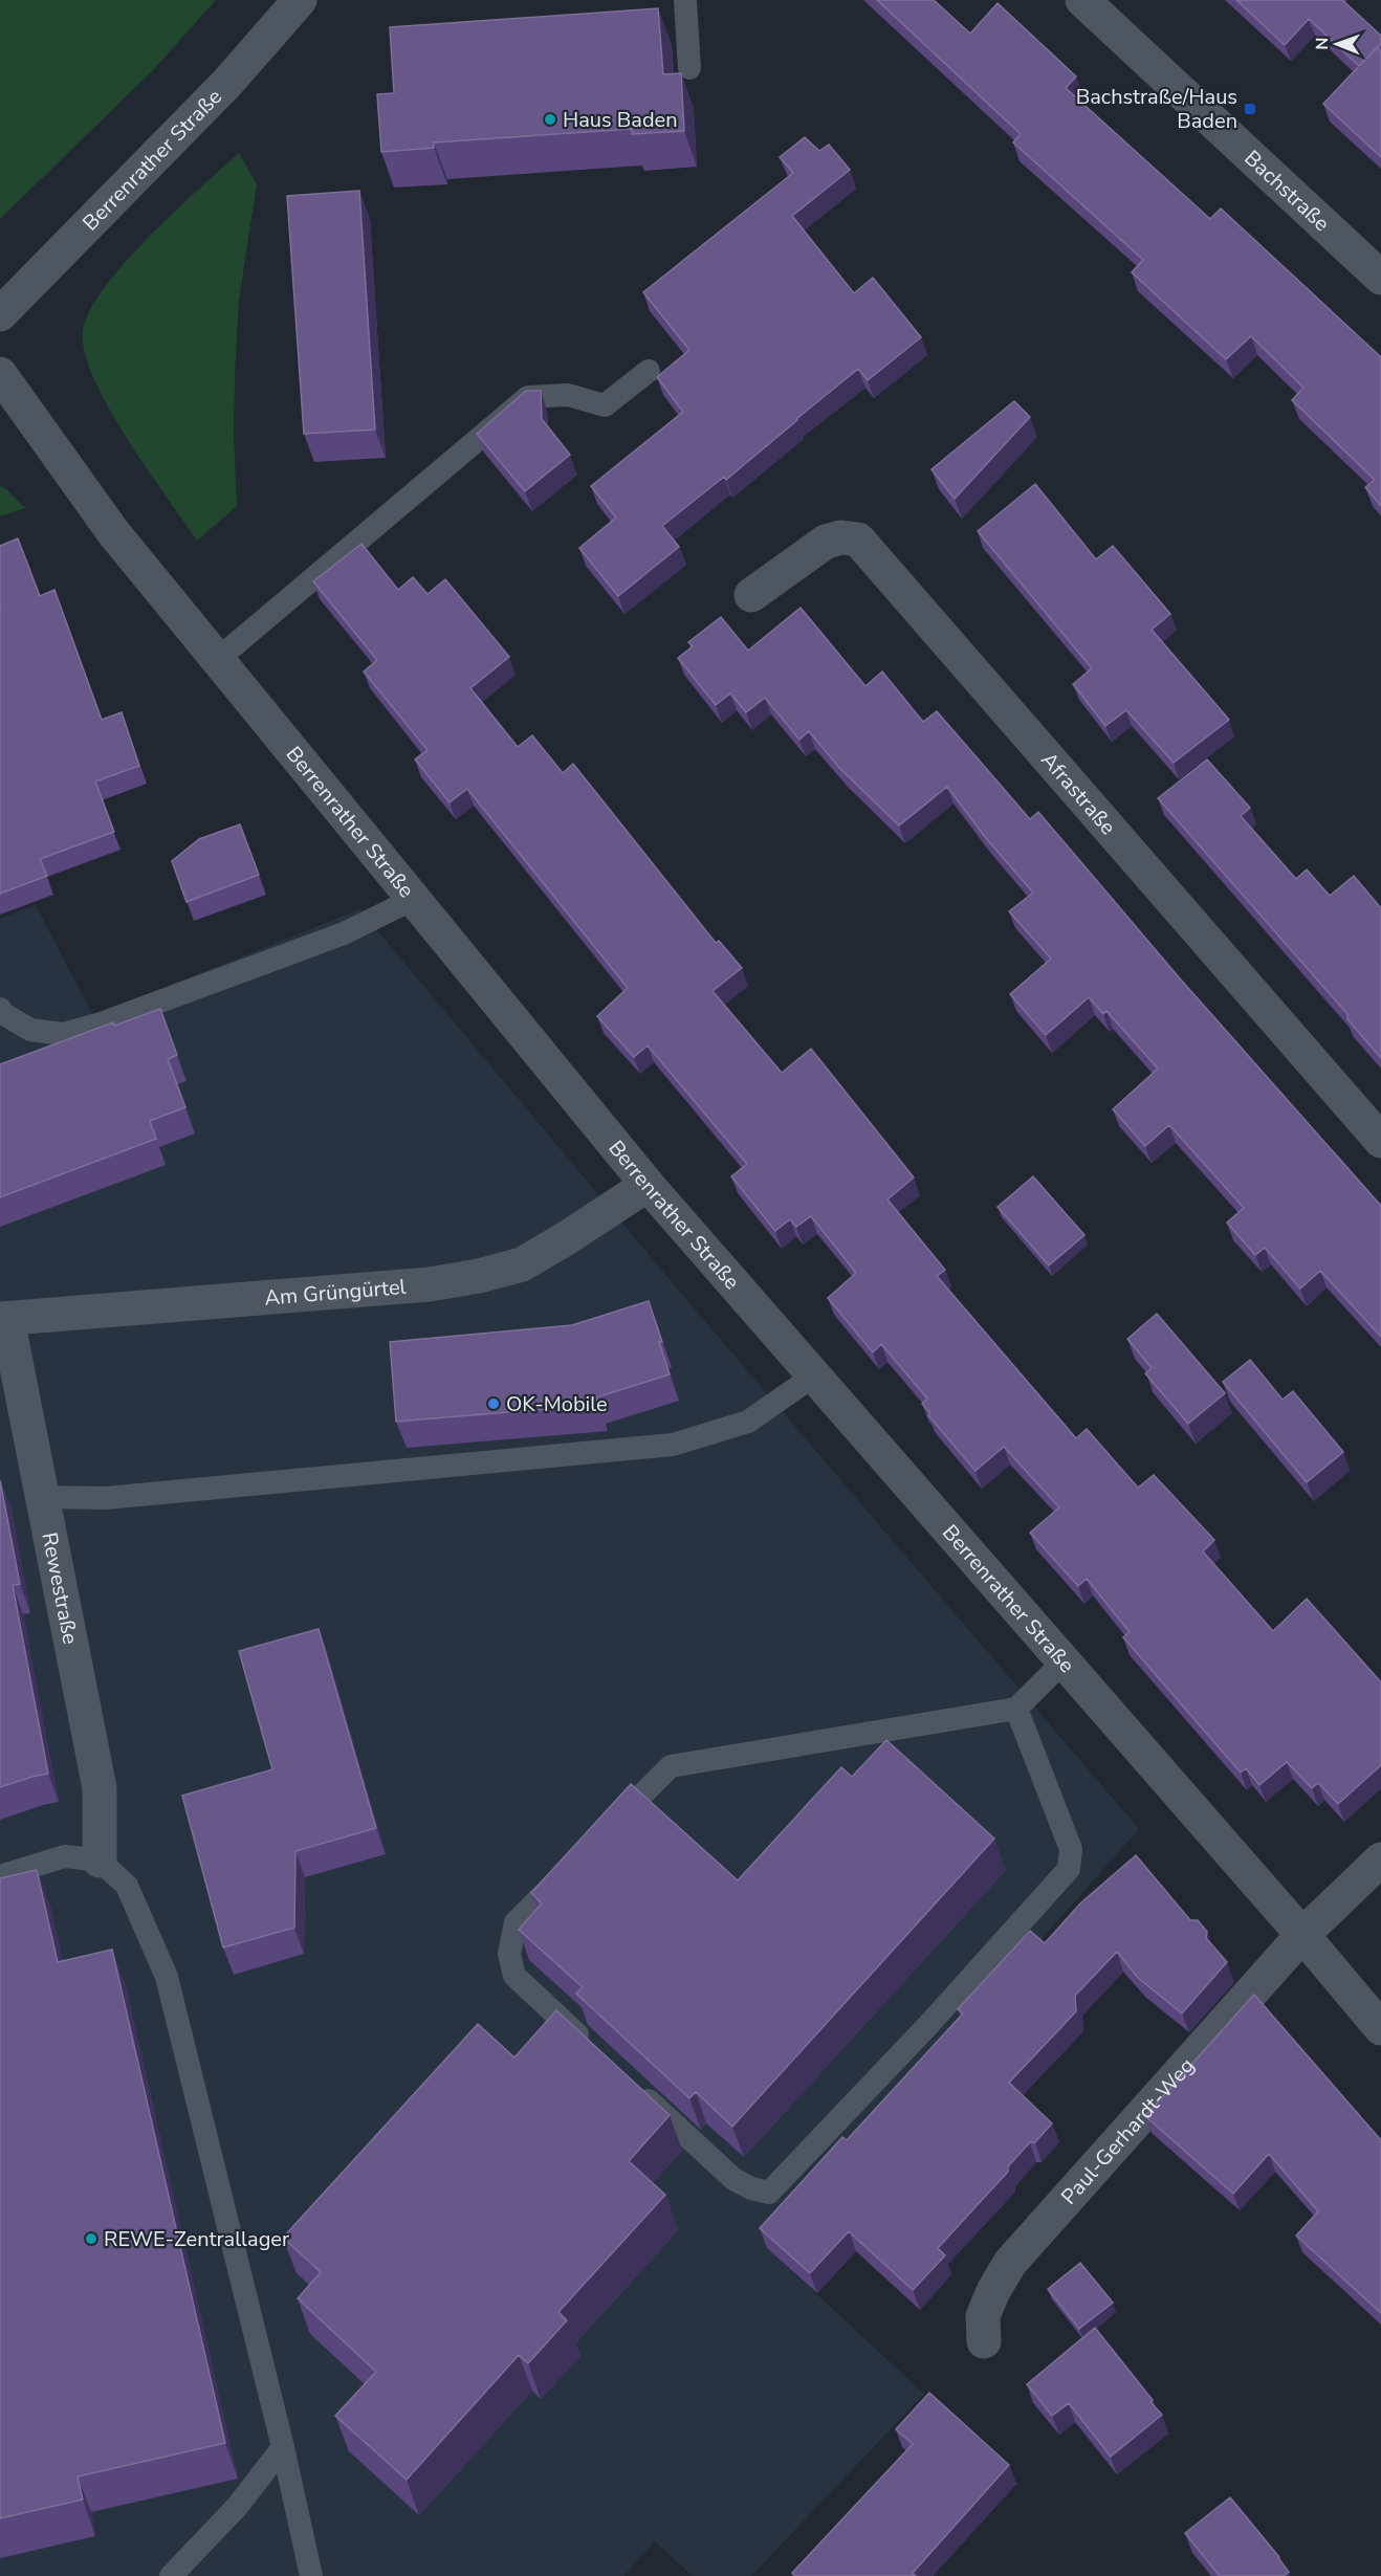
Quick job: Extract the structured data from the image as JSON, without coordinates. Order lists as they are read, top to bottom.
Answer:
{
  "streets": {
    "street": [
      "Berrenrather Straße",
      "Bachstraße",
      "Afrastraße",
      "Am Grüngürtel",
      "Rewestraße",
      "Paul-Gerhardt-Weg"
    ]
  },
  "crossings": [
    ["Berrenrather Straße", "Am Grüngürtel"],
    ["Berrenrather Straße", "Paul-Gerhardt-Weg"],
    ["Am Grüngürtel", "Rewestraße"]
  ],
  "places": {
    "transit": ["Bachstraße/Haus Baden"],
    "other": ["Haus Baden", "OK-Mobile", "REWE-Zentrallager"]
  },
  "north": "left"
}
